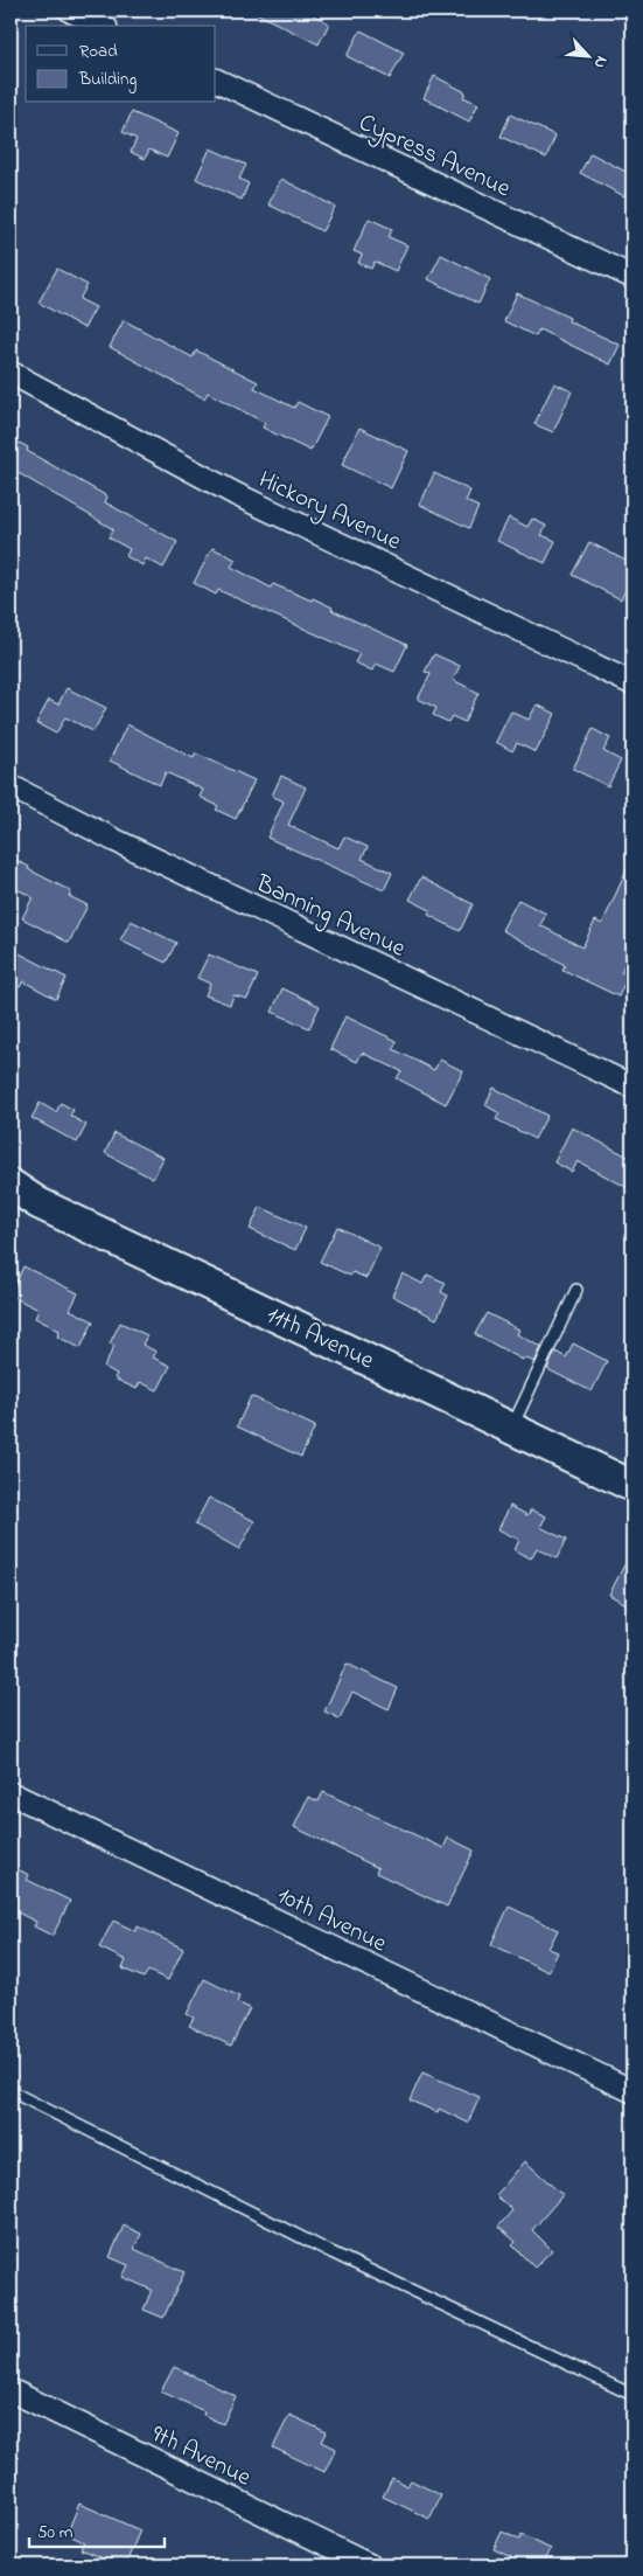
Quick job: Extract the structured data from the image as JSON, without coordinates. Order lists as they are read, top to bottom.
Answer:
{
  "streets": {
    "main road": ["11th Avenue"],
    "street": [
      "Cypress Avenue",
      "Hickory Avenue",
      "Banning Avenue",
      "10th Avenue",
      "9th Avenue"
    ]
  },
  "legend": ["Road", "Building"],
  "scale_bar": "50 m",
  "north": "bottom right"
}
